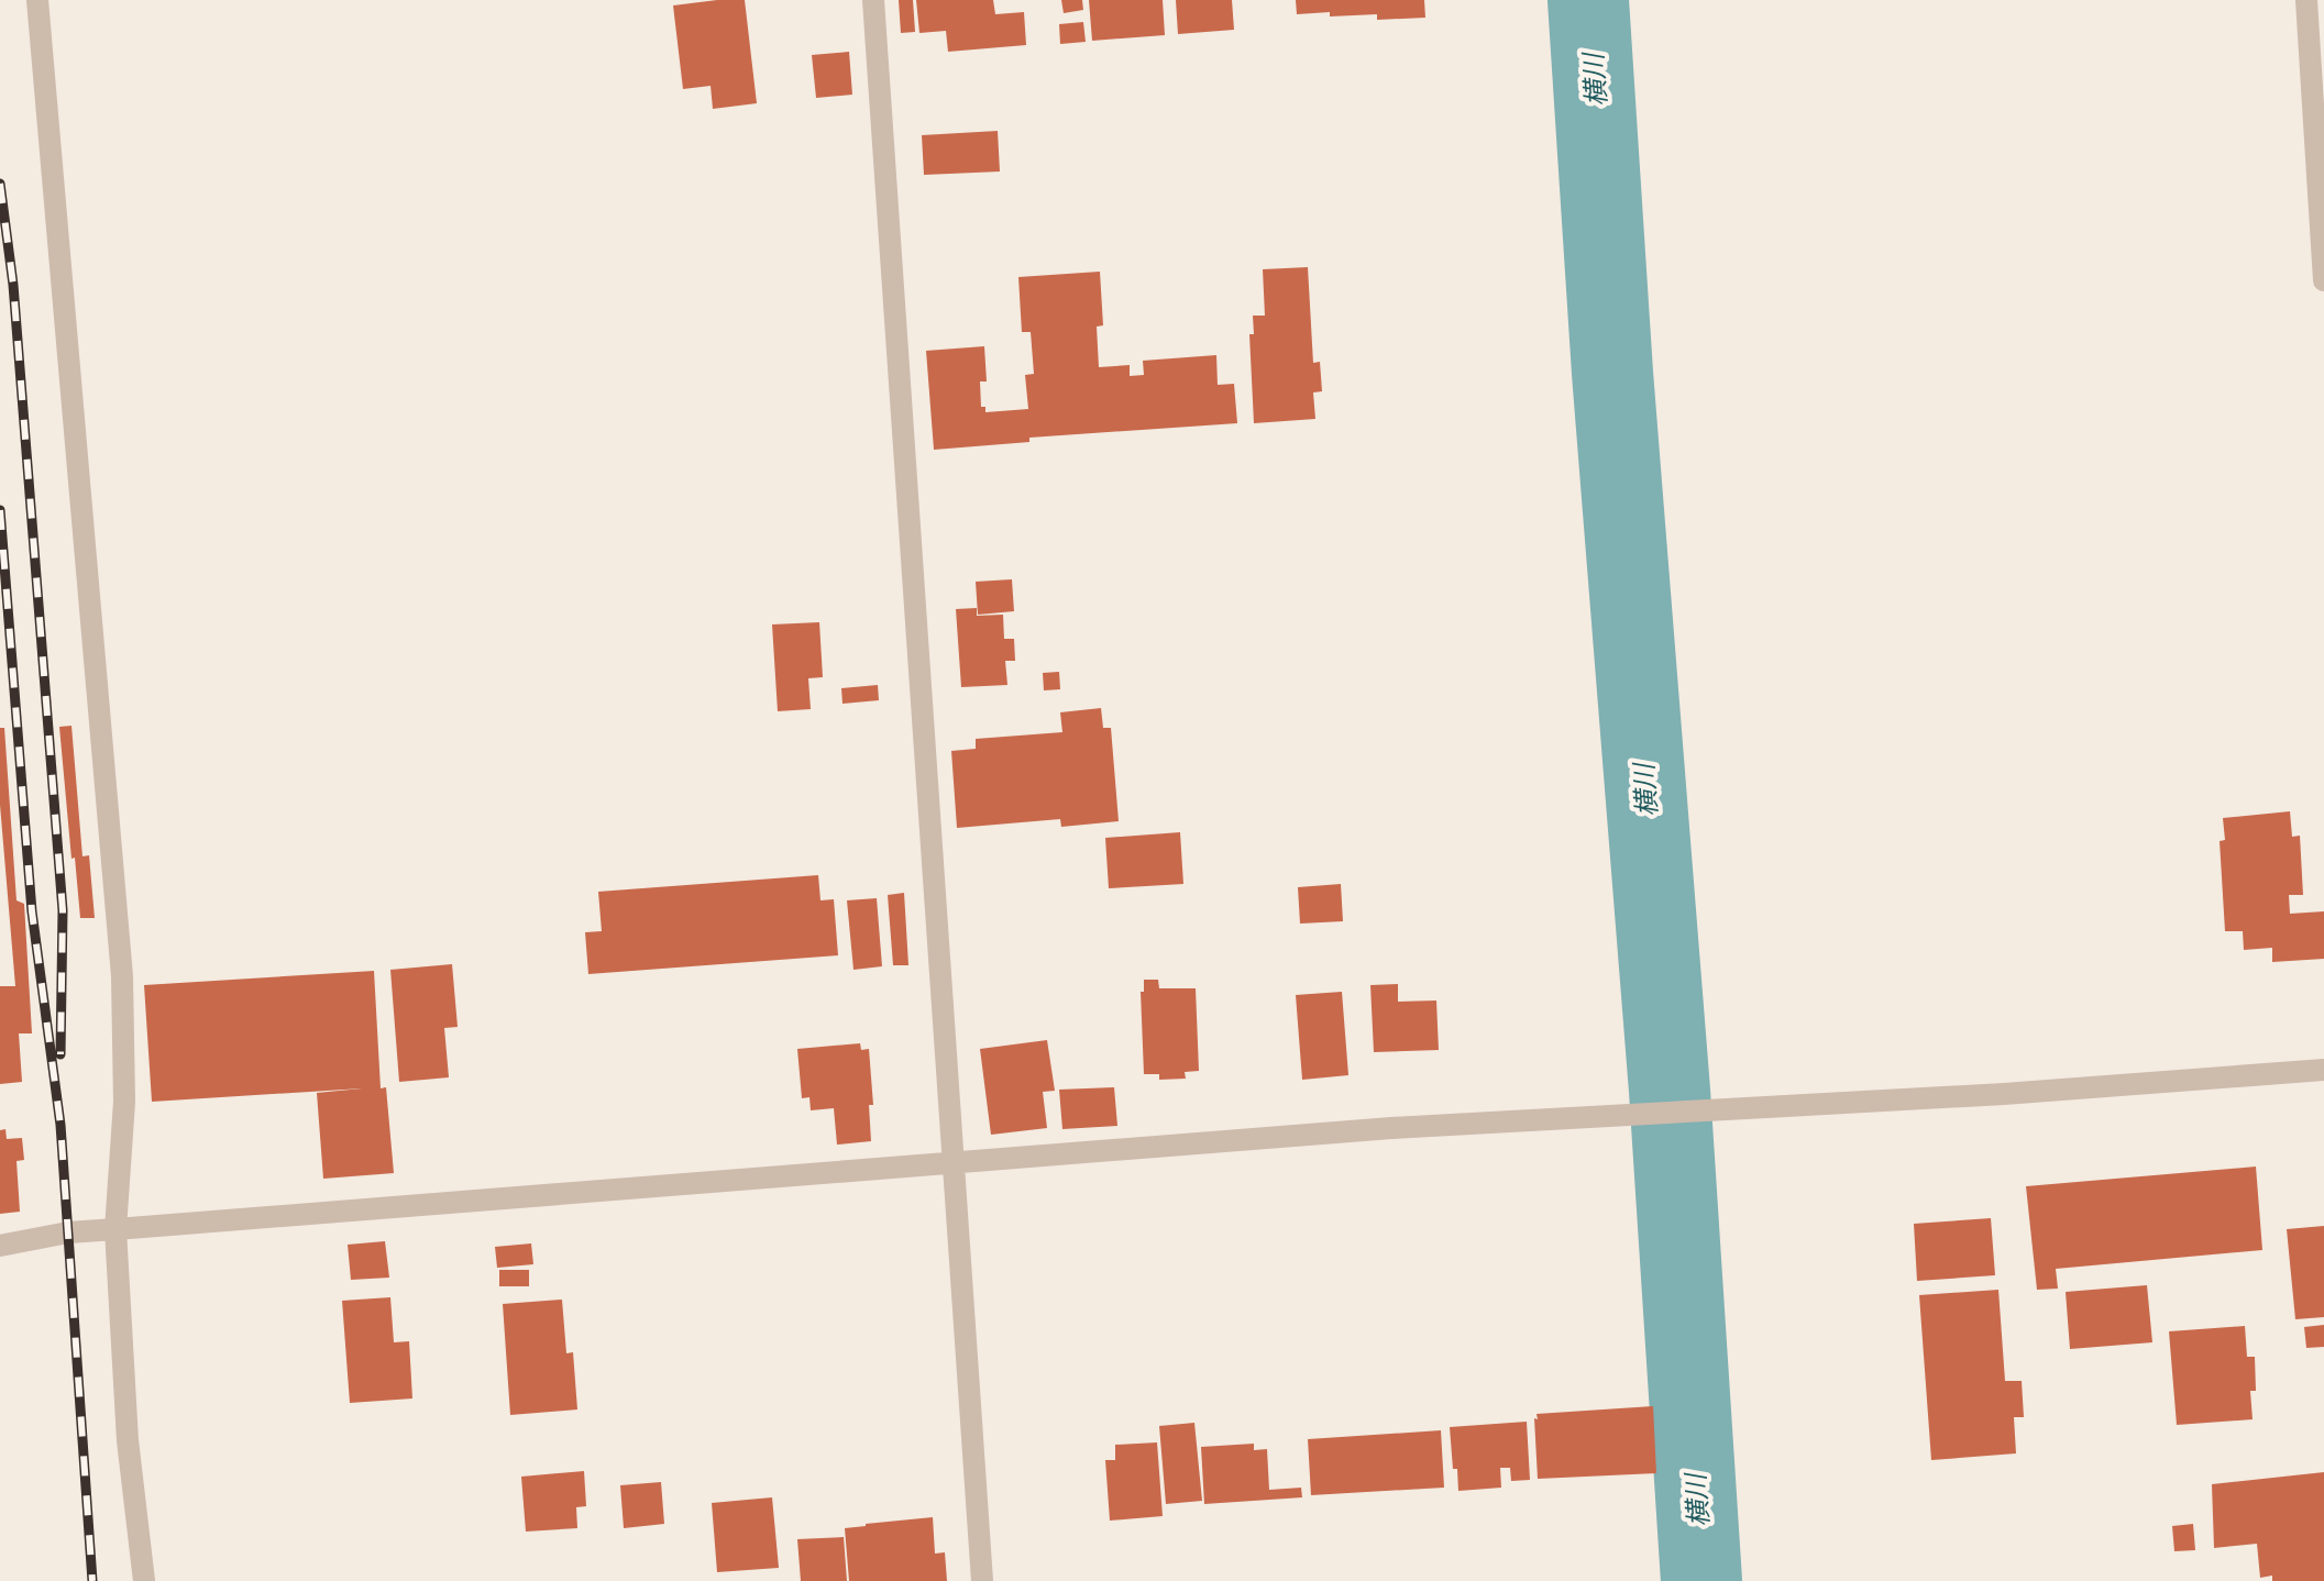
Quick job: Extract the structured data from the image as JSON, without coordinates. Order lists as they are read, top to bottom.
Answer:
{
  "water": ["横川"]
}
